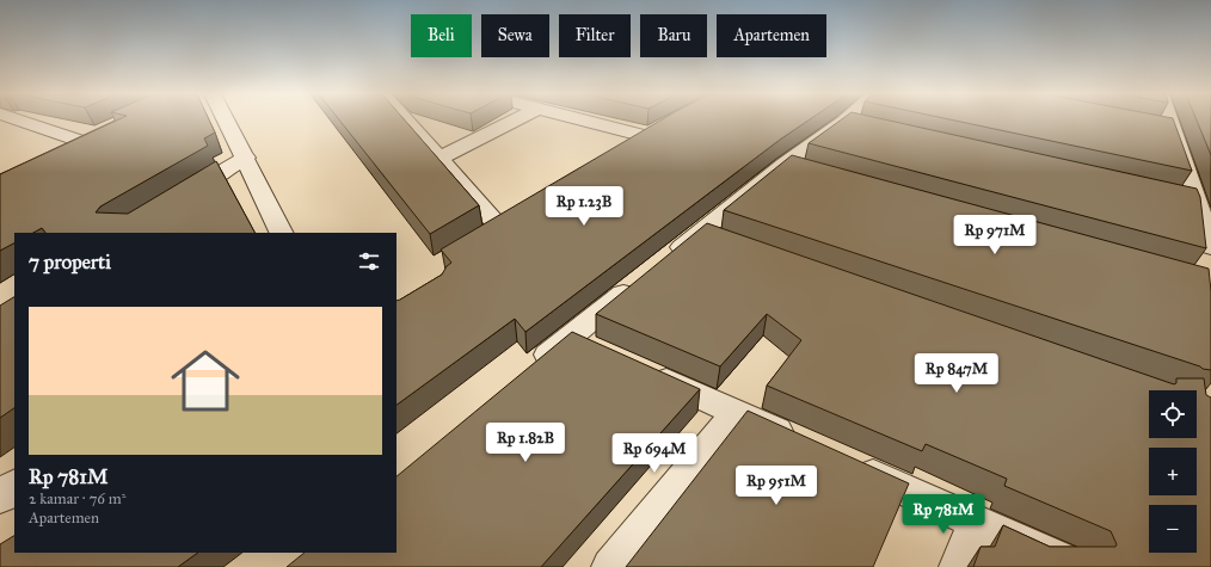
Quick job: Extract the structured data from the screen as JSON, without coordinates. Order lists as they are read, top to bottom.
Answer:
{
  "page": {
    "chip": [
      "Beli",
      "Sewa",
      "Filter",
      "Baru",
      "Apartemen"
    ],
    "price": [
      "Rp 1.23B",
      "Rp 971M",
      "Rp 847M",
      "Rp 1.82B",
      "Rp 694M",
      "Rp 951M",
      "Rp 781M"
    ],
    "heading": "7 properti",
    "list": [
      {
        "name": "Rp 781M",
        "note": "2 kamar · 76 m² · Apartemen"
      }
    ],
    "map_buttons": ["+", "−"]
  }
}
